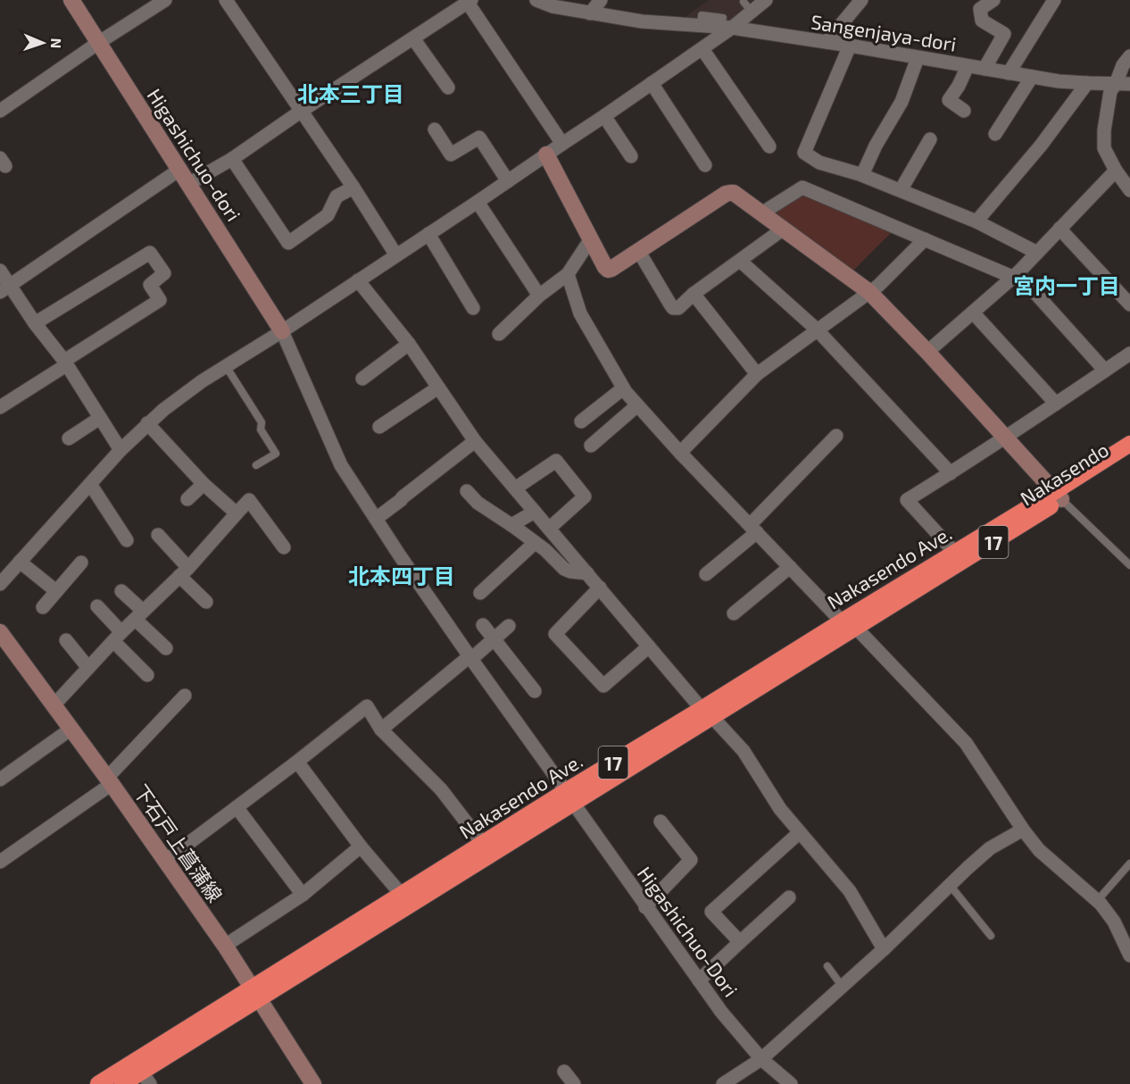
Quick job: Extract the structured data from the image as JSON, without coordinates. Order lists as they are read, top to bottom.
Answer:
{
  "streets": {
    "highway": ["Nakasendo", "17", "Nakasendo Ave."],
    "street": [
      "Sangenjaya-dori",
      "Higashichuo-dori",
      "下石戸上菖蒲線",
      "Higashichuo-Dori"
    ]
  },
  "crossings": [
    ["Higashichuo-dori", "Higashichuo-Dori"],
    ["Nakasendo", "Nakasendo Ave."],
    ["Nakasendo Ave.", "下石戸上菖蒲線"],
    ["Nakasendo Ave.", "Higashichuo-Dori"]
  ],
  "districts": ["北本三丁目", "宮内一丁目", "北本四丁目"],
  "north": "right"
}
